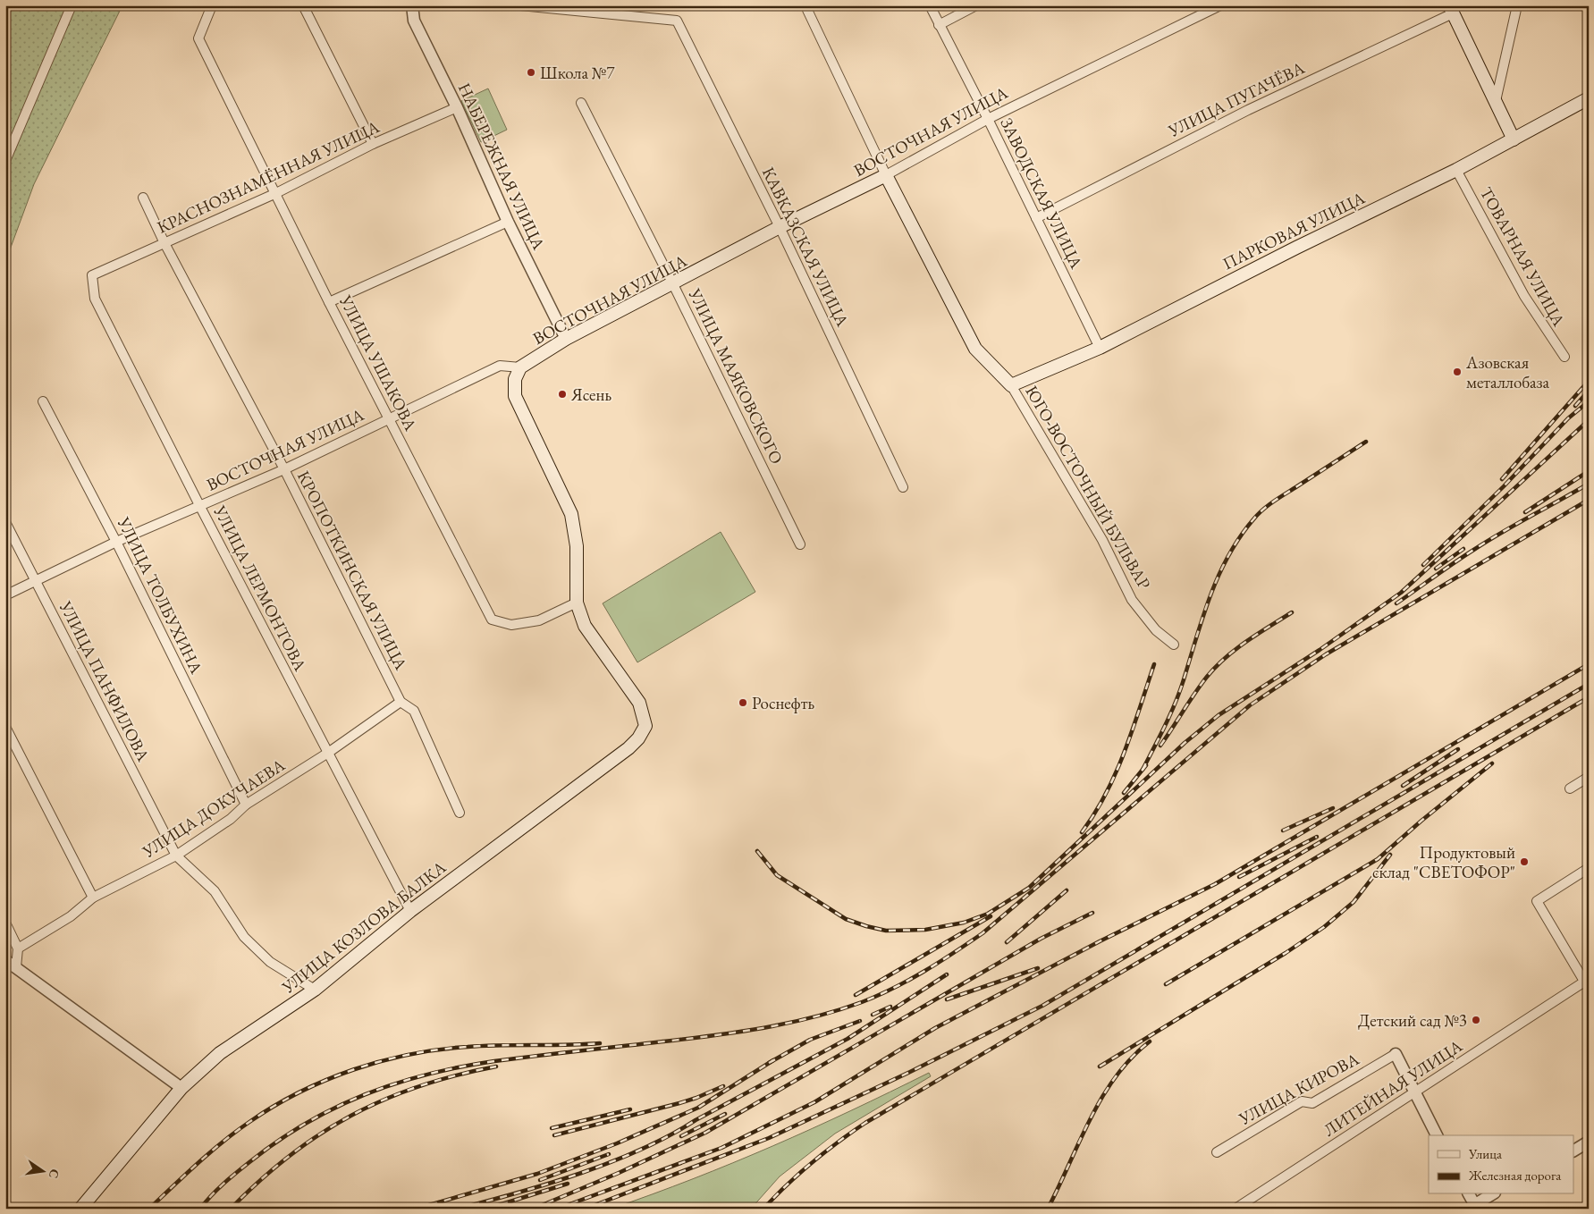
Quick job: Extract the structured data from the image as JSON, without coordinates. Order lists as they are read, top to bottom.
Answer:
{
  "streets": {
    "main road": [
      "ВОСТОЧНАЯ УЛИЦА",
      "ПАРКОВАЯ УЛИЦА",
      "ЮГО-ВОСТОЧНЫЙ БУЛЬВАР",
      "УЛИЦА КОЗЛОВА БАЛКА"
    ],
    "street": [
      "УЛИЦА ПУГАЧЁВА",
      "НАБЕРЕЖНАЯ УЛИЦА",
      "КРАСНОЗНАМЁННАЯ УЛИЦА",
      "ЗАВОДСКАЯ УЛИЦА",
      "КАВКАЗСКАЯ УЛИЦА",
      "ТОВАРНАЯ УЛИЦА",
      "УЛИЦА УШАКОВА",
      "УЛИЦА МАЯКОВСКОГО",
      "КРОПОТКИНСКАЯ УЛИЦА",
      "УЛИЦА ЛЕРМОНТОВА",
      "УЛИЦА ТОЛБУХИНА",
      "УЛИЦА ПАНФИЛОВА",
      "УЛИЦА ДОКУЧАЕВА",
      "ЛИТЕЙНАЯ УЛИЦА",
      "УЛИЦА КИРОВА"
    ]
  },
  "crossings": [
    ["УЛИЦА ПУГАЧЁВА", "ЗАВОДСКАЯ УЛИЦА"],
    ["ВОСТОЧНАЯ УЛИЦА", "НАБЕРЕЖНАЯ УЛИЦА"],
    ["ВОСТОЧНАЯ УЛИЦА", "ЗАВОДСКАЯ УЛИЦА"],
    ["ВОСТОЧНАЯ УЛИЦА", "КАВКАЗСКАЯ УЛИЦА"],
    ["ВОСТОЧНАЯ УЛИЦА", "УЛИЦА УШАКОВА"],
    ["ВОСТОЧНАЯ УЛИЦА", "УЛИЦА МАЯКОВСКОГО"],
    ["ВОСТОЧНАЯ УЛИЦА", "ЮГО-ВОСТОЧНЫЙ БУЛЬВАР"],
    ["ВОСТОЧНАЯ УЛИЦА", "КРОПОТКИНСКАЯ УЛИЦА"],
    ["ВОСТОЧНАЯ УЛИЦА", "УЛИЦА ЛЕРМОНТОВА"],
    ["ВОСТОЧНАЯ УЛИЦА", "УЛИЦА ТОЛБУХИНА"],
    ["ВОСТОЧНАЯ УЛИЦА", "УЛИЦА ПАНФИЛОВА"],
    ["НАБЕРЕЖНАЯ УЛИЦА", "КРАСНОЗНАМЁННАЯ УЛИЦА"],
    ["КРАСНОЗНАМЁННАЯ УЛИЦА", "УЛИЦА УШАКОВА"],
    ["КРАСНОЗНАМЁННАЯ УЛИЦА", "КРОПОТКИНСКАЯ УЛИЦА"],
    ["КРАСНОЗНАМЁННАЯ УЛИЦА", "УЛИЦА ЛЕРМОНТОВА"],
    ["ЗАВОДСКАЯ УЛИЦА", "ПАРКОВАЯ УЛИЦА"],
    ["ПАРКОВАЯ УЛИЦА", "ТОВАРНАЯ УЛИЦА"],
    ["ПАРКОВАЯ УЛИЦА", "ЮГО-ВОСТОЧНЫЙ БУЛЬВАР"],
    ["УЛИЦА УШАКОВА", "УЛИЦА КОЗЛОВА БАЛКА"],
    ["КРОПОТКИНСКАЯ УЛИЦА", "УЛИЦА ДОКУЧАЕВА"],
    ["УЛИЦА ЛЕРМОНТОВА", "УЛИЦА ДОКУЧАЕВА"],
    ["УЛИЦА ЛЕРМОНТОВА", "УЛИЦА КОЗЛОВА БАЛКА"],
    ["УЛИЦА ТОЛБУХИНА", "УЛИЦА ДОКУЧАЕВА"],
    ["УЛИЦА ПАНФИЛОВА", "УЛИЦА ДОКУЧАЕВА"],
    ["УЛИЦА ПАНФИЛОВА", "УЛИЦА КОЗЛОВА БАЛКА"]
  ],
  "places": [
    "Школа №7",
    "Азовская металлобаза",
    "Ясень",
    "Роснефть",
    "Продуктовый склад \"СВЕТОФОР\"",
    "Детский сад №3"
  ],
  "legend": ["Улица", "Железная дорога"],
  "north": "right"
}
